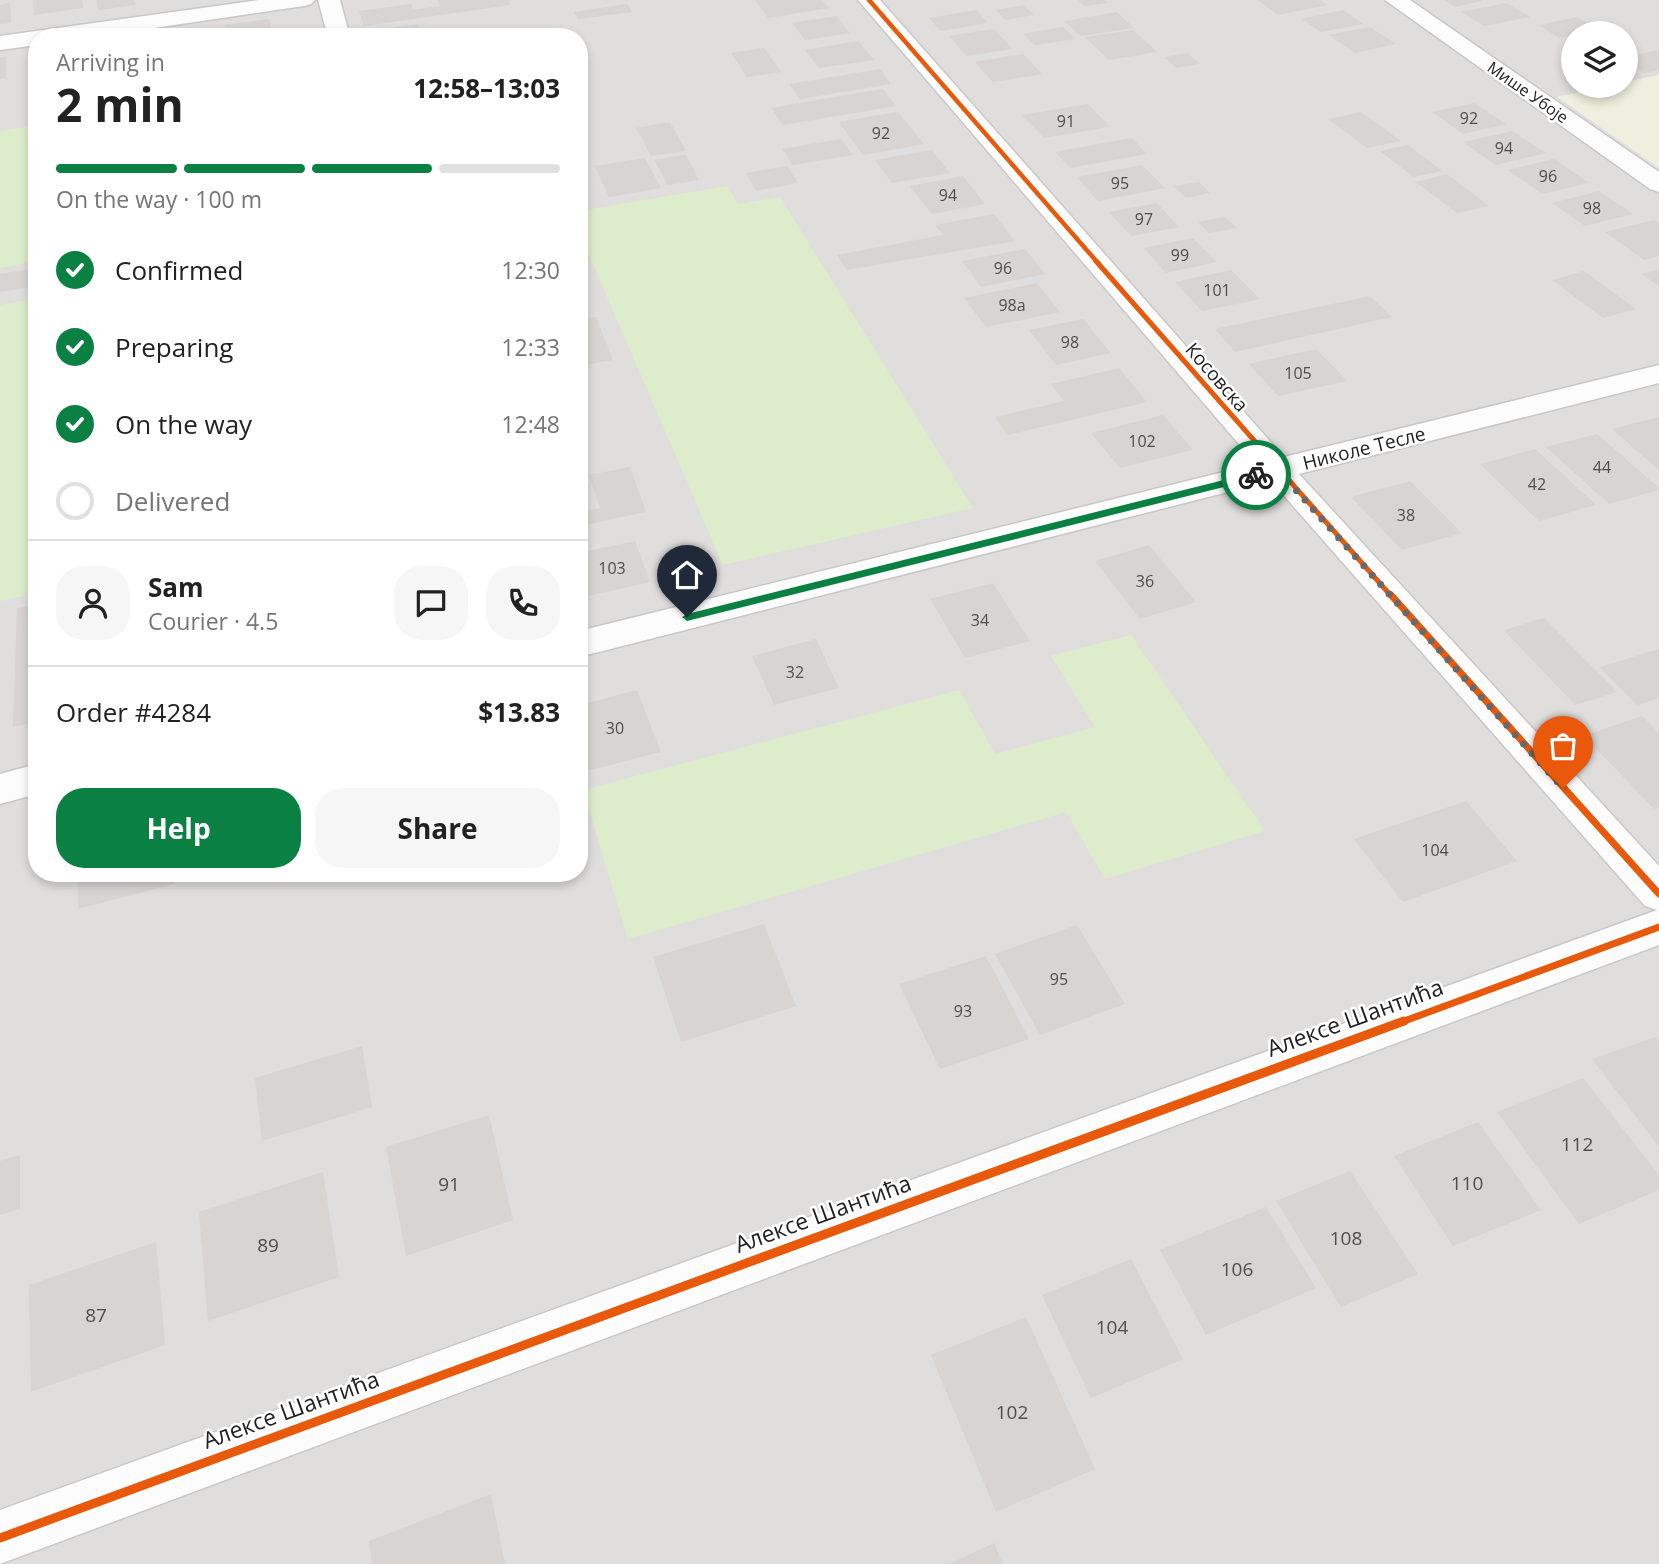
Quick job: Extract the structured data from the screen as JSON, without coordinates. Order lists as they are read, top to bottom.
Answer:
{
  "streets": {
    "street": [
      "Мише Убоје",
      "Косовска",
      "Николе Тесле",
      "Алексе Шантића"
    ]
  },
  "crossings": [
    ["Косовска", "Николе Тесле"]
  ],
  "house_numbers": [
    "92",
    "91",
    "92",
    "94",
    "96",
    "95",
    "94",
    "98",
    "97",
    "99",
    "96",
    "101",
    "98a",
    "98",
    "105",
    "102",
    "44",
    "42",
    "38",
    "103",
    "36",
    "34",
    "32",
    "30",
    "104",
    "95",
    "93",
    "112",
    "110",
    "91",
    "108",
    "89",
    "106",
    "87",
    "104",
    "102"
  ],
  "page": {
    "heading": ["2 min", "Arriving in", "12:58–13:03"],
    "panel": [
      "Sam",
      "Courier · 4.5",
      "Order #4284",
      "$13.83"
    ],
    "bar": "On the way · 100 m",
    "list": [
      ["Confirmed", "12:30"],
      ["Preparing", "12:33"],
      ["On the way", "12:48"],
      "Delivered"
    ],
    "buttons": ["Help", "Share"]
  }
}
